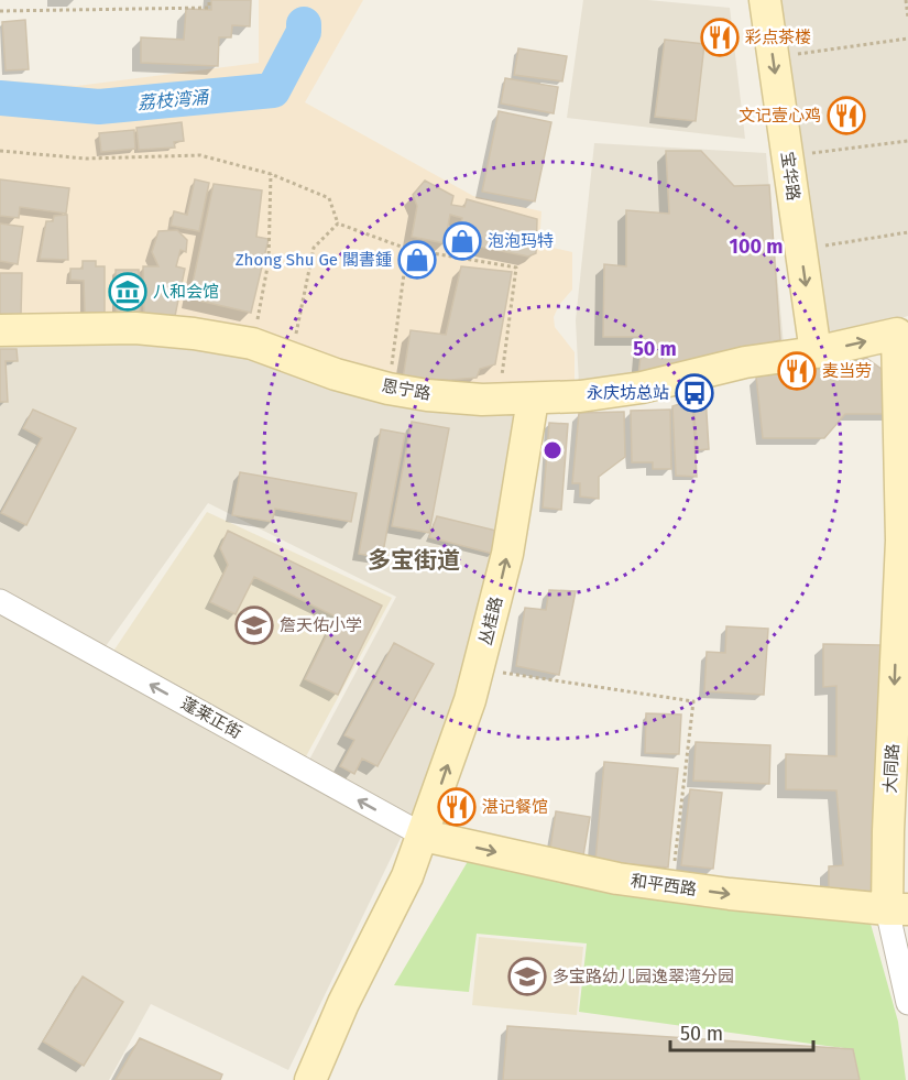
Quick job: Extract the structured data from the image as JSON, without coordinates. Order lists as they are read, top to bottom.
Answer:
{
  "streets": {
    "street": [
      "宝华路",
      "恩宁路",
      "丛桂路",
      "蓬莱正街",
      "大同路",
      "和平西路"
    ]
  },
  "crossings": [
    ["宝华路", "恩宁路"],
    ["恩宁路", "丛桂路"],
    ["恩宁路", "大同路"],
    ["丛桂路", "蓬莱正街"],
    ["丛桂路", "和平西路"],
    ["蓬莱正街", "和平西路"],
    ["大同路", "和平西路"]
  ],
  "one_way": [
    "宝华路",
    "丛桂路",
    "蓬莱正街",
    "大同路",
    "和平西路"
  ],
  "districts": ["多宝街道"],
  "water": ["荔枝湾涌"],
  "places": {
    "restaurant": [
      "彩点茶楼",
      "文记壹心鸡",
      "麦当劳",
      "湛记餐馆"
    ],
    "shop": ["泡泡玛特", "Zhong Shu Ge 閣書鍾"],
    "museum": ["八和会馆"],
    "bus stop": ["永庆坊总站"],
    "school or university": ["詹天佑小学", "多宝路幼儿园逸翠湾分园"]
  },
  "scale_bar": "50 m",
  "rings": ["100 m", "50 m"]
}
